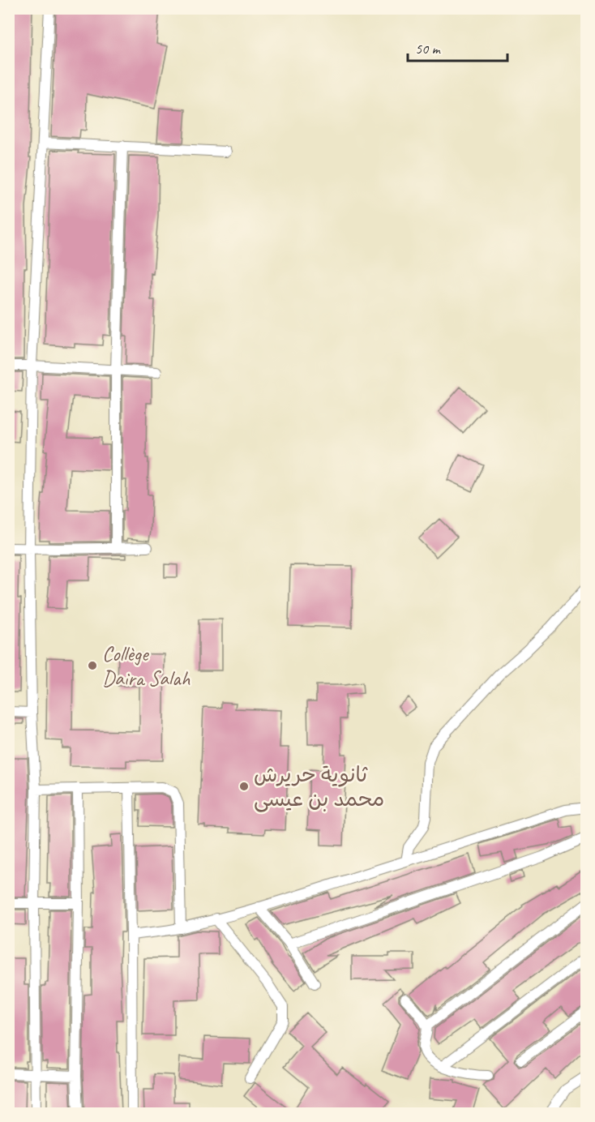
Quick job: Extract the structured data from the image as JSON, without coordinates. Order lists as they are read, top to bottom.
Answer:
{
  "places": ["Collège Daira Salah", "ثانوية حريرش محمد بن عيسى"],
  "scale_bar": "50 m"
}
